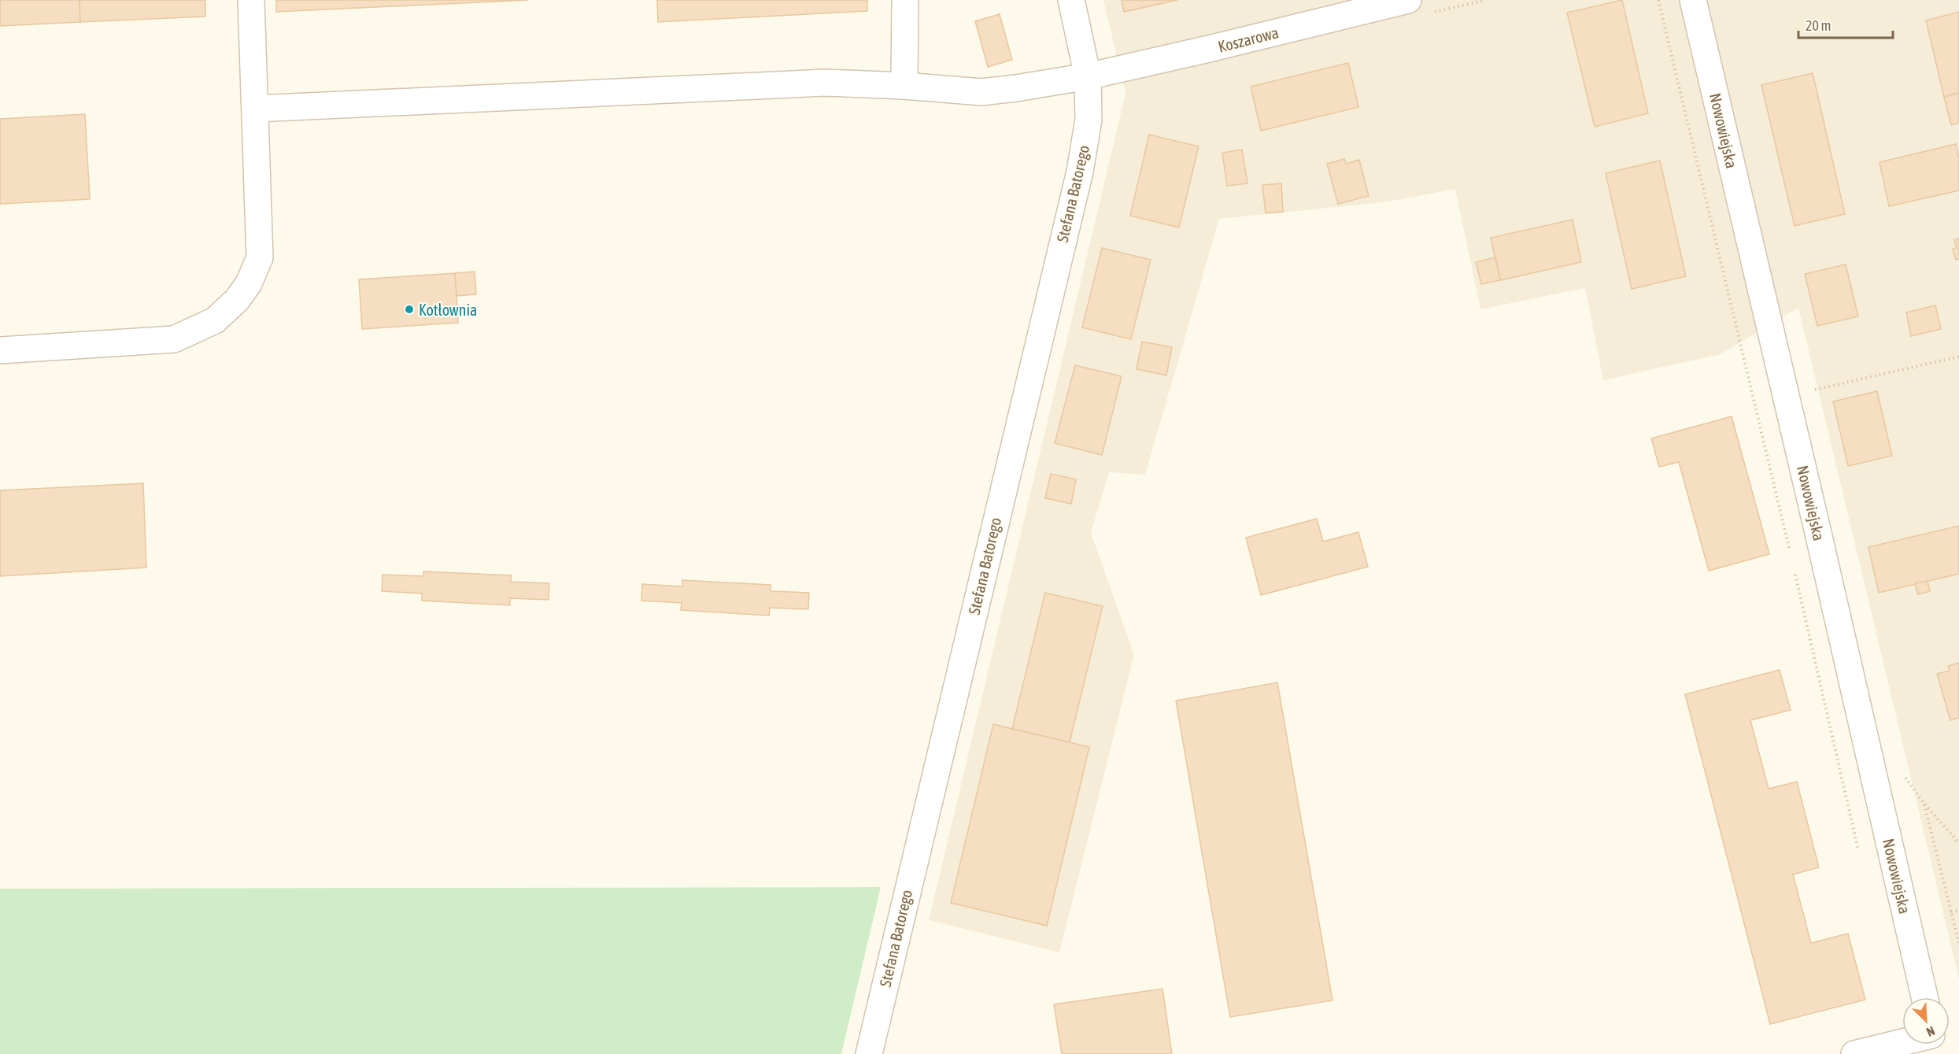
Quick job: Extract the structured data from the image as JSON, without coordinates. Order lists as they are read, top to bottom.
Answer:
{
  "streets": {
    "street": ["Koszarowa", "Nowowiejska", "Stefana Batorego"]
  },
  "crossings": [
    ["Koszarowa", "Stefana Batorego"]
  ],
  "places": ["Kotłownia"],
  "scale_bar": "20 m",
  "north": "bottom right"
}
